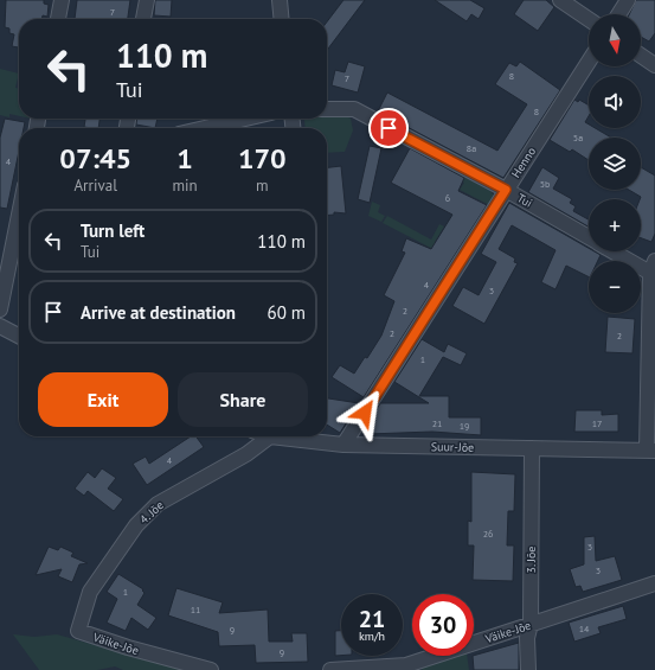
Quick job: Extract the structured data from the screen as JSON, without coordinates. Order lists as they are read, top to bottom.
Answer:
{
  "streets": {
    "street": [
      "Henno",
      "Tui",
      "Suur-Jõe",
      "4. Jõe",
      "3. Jõe",
      "Väike-Jõe"
    ]
  },
  "crossings": [
    ["Henno", "Tui"],
    ["Henno", "Suur-Jõe"],
    ["Suur-Jõe", "3. Jõe"],
    ["4. Jõe", "Väike-Jõe"],
    ["3. Jõe", "Väike-Jõe"]
  ],
  "house_numbers": [
    "7",
    "8",
    "7",
    "8",
    "5a",
    "8a",
    "4",
    "5b",
    "6",
    "4",
    "3",
    "2",
    "2",
    "2",
    "1",
    "21",
    "17",
    "19",
    "4",
    "26",
    "3",
    "3",
    "1",
    "11",
    "14",
    "9",
    "9"
  ],
  "north": "bottom",
  "page": {
    "map_buttons": ["+", "−"],
    "turn": ["110 m", "Tui"],
    "eta": [
      "07:45",
      "Arrival",
      "1",
      "min",
      "170",
      "m"
    ],
    "list": [
      {
        "name": "Turn left",
        "note": "Tui",
        "value": "110 m"
      },
      {
        "name": "Arrive at destination",
        "value": "60 m"
      }
    ],
    "buttons": ["Exit", "Share"],
    "speed": "21 km/h",
    "limit": "30"
  }
}
